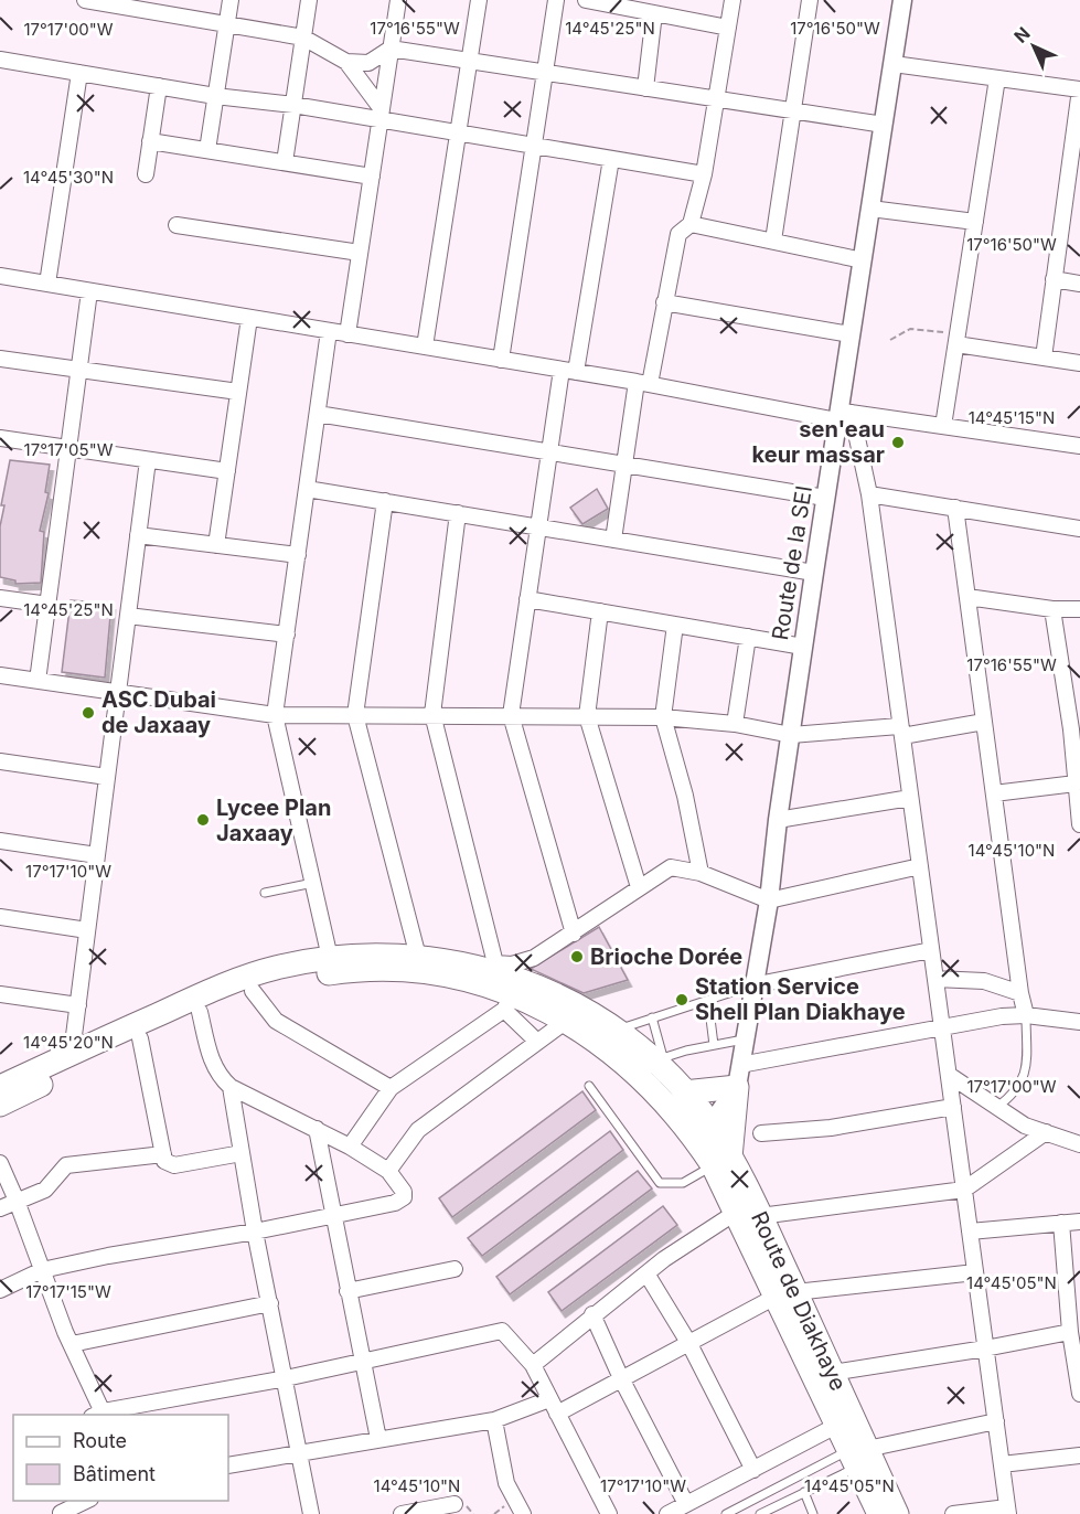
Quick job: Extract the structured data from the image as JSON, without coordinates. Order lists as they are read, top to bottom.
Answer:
{
  "streets": {
    "main road": ["Route de Diakhaye"],
    "street": ["Route de la SEI"]
  },
  "crossings": [
    ["Route de la SEI", "Route de Diakhaye"]
  ],
  "places": [
    "sen'eau keur massar",
    "ASC Dubai de Jaxaay",
    "Lycee Plan Jaxaay",
    "Brioche Dorée",
    "Station Service Shell Plan Diakhaye"
  ],
  "legend": ["Route", "Bâtiment"],
  "north": "top left",
  "coordinates": [
    "17°16'55\"W",
    "14°45'25\"N",
    "17°16'50\"W",
    "17°17'00\"W",
    "14°45'30\"N",
    "14°45'15\"N",
    "17°17'05\"W",
    "14°45'10\"N",
    "17°17'10\"W",
    "14°45'20\"N",
    "14°45'05\"N",
    "17°17'15\"W"
  ]
}
